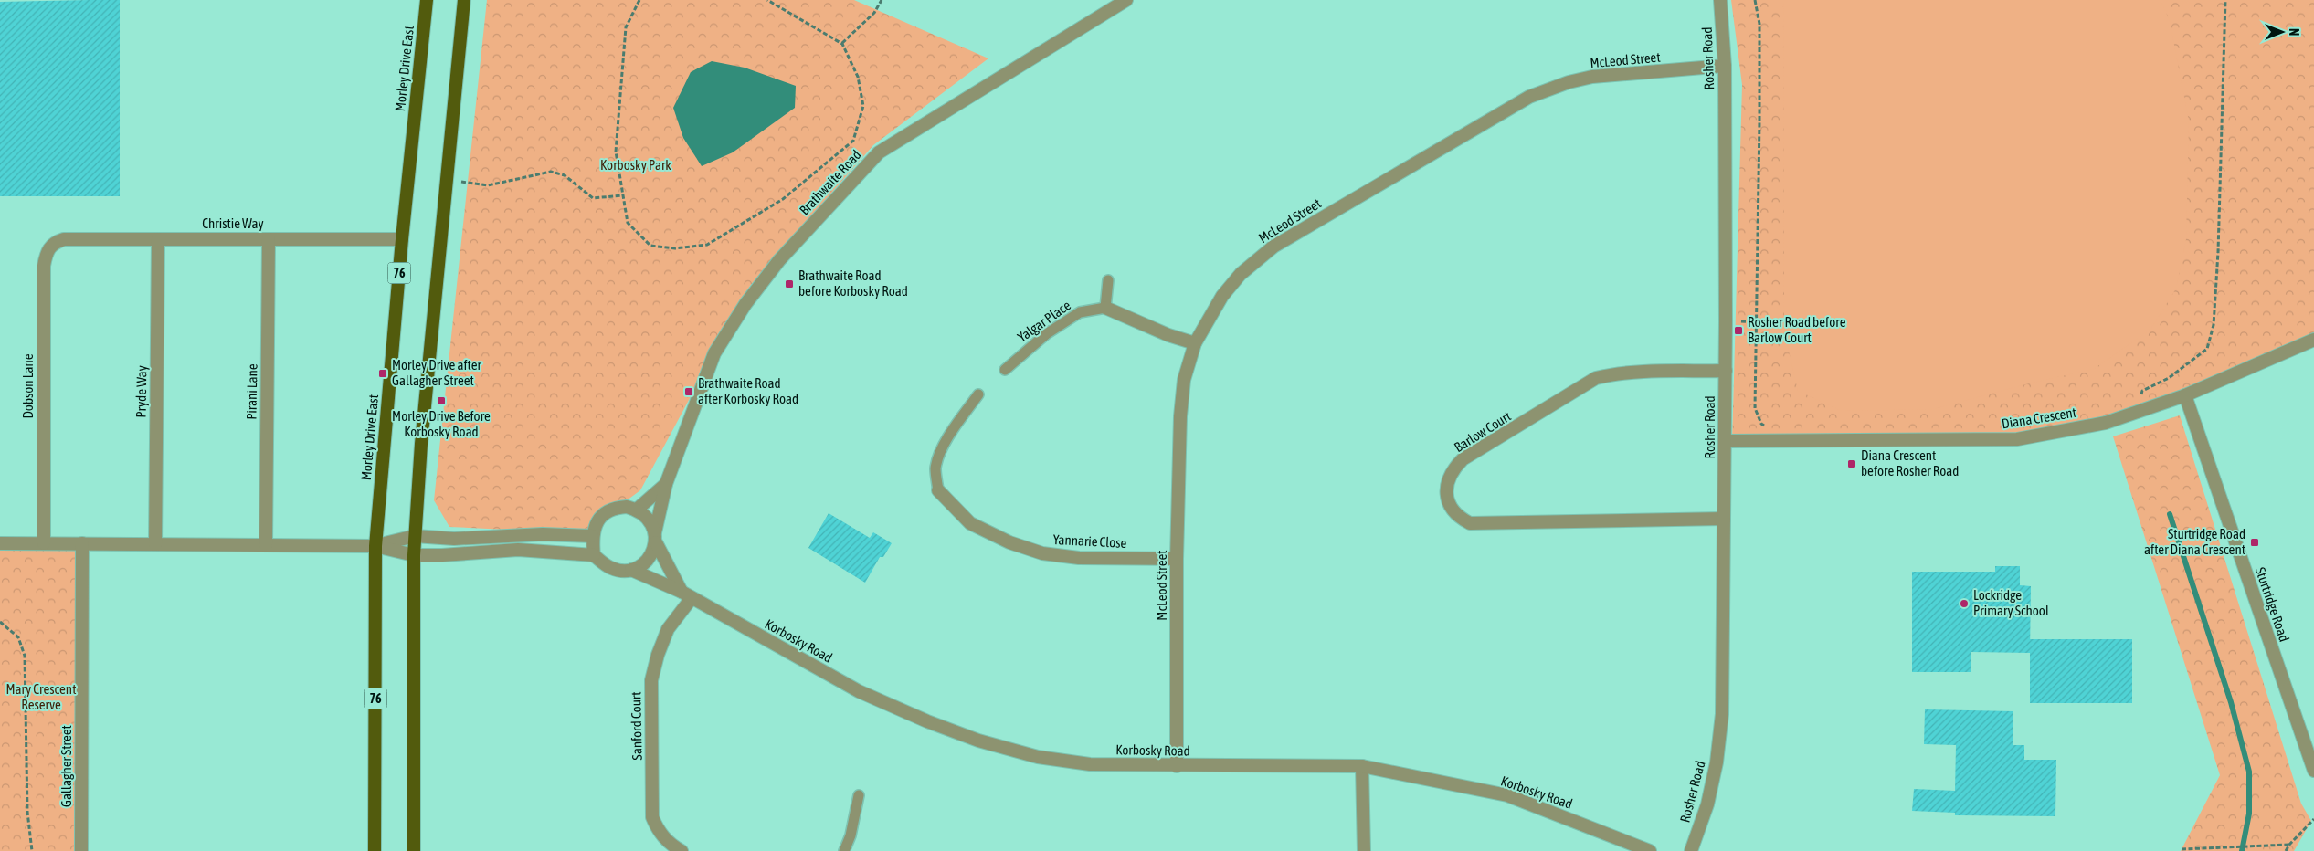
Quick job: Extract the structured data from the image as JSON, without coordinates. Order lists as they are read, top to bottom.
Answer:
{
  "streets": {
    "main road": ["Morley Drive East", "76"],
    "street": [
      "Rosher Road",
      "McLeod Street",
      "Brathwaite Road",
      "Christie Way",
      "Dobson Lane",
      "Pryde Way",
      "Pirani Lane",
      "Diana Crescent",
      "Barlow Court",
      "Yannarie Close",
      "Sturtridge Road",
      "Korbosky Road",
      "Sanford Court",
      "Gallagher Street"
    ],
    "lane": ["Yalgar Place"]
  },
  "crossings": [
    ["Rosher Road", "McLeod Street"],
    ["Rosher Road", "Diana Crescent"],
    ["Rosher Road", "Barlow Court"],
    ["McLeod Street", "Yannarie Close"],
    ["McLeod Street", "Korbosky Road"],
    ["Morley Drive East", "Christie Way"],
    ["Brathwaite Road", "Korbosky Road"],
    ["Christie Way", "Dobson Lane"],
    ["Christie Way", "Pryde Way"],
    ["Christie Way", "Pirani Lane"],
    ["Diana Crescent", "Sturtridge Road"],
    ["Korbosky Road", "Sanford Court"]
  ],
  "parks": ["Korbosky Park", "Mary Crescent Reserve"],
  "places": {
    "transit": [
      "Brathwaite Road before Korbosky Road",
      "Rosher Road before Barlow Court",
      "Morley Drive after Gallagher Street",
      "Brathwaite Road after Korbosky Road",
      "Morley Drive Before Korbosky Road",
      "Diana Crescent before Rosher Road",
      "Sturtridge Road after Diana Crescent"
    ],
    "other": ["Lockridge Primary School"]
  },
  "north": "right"
}
